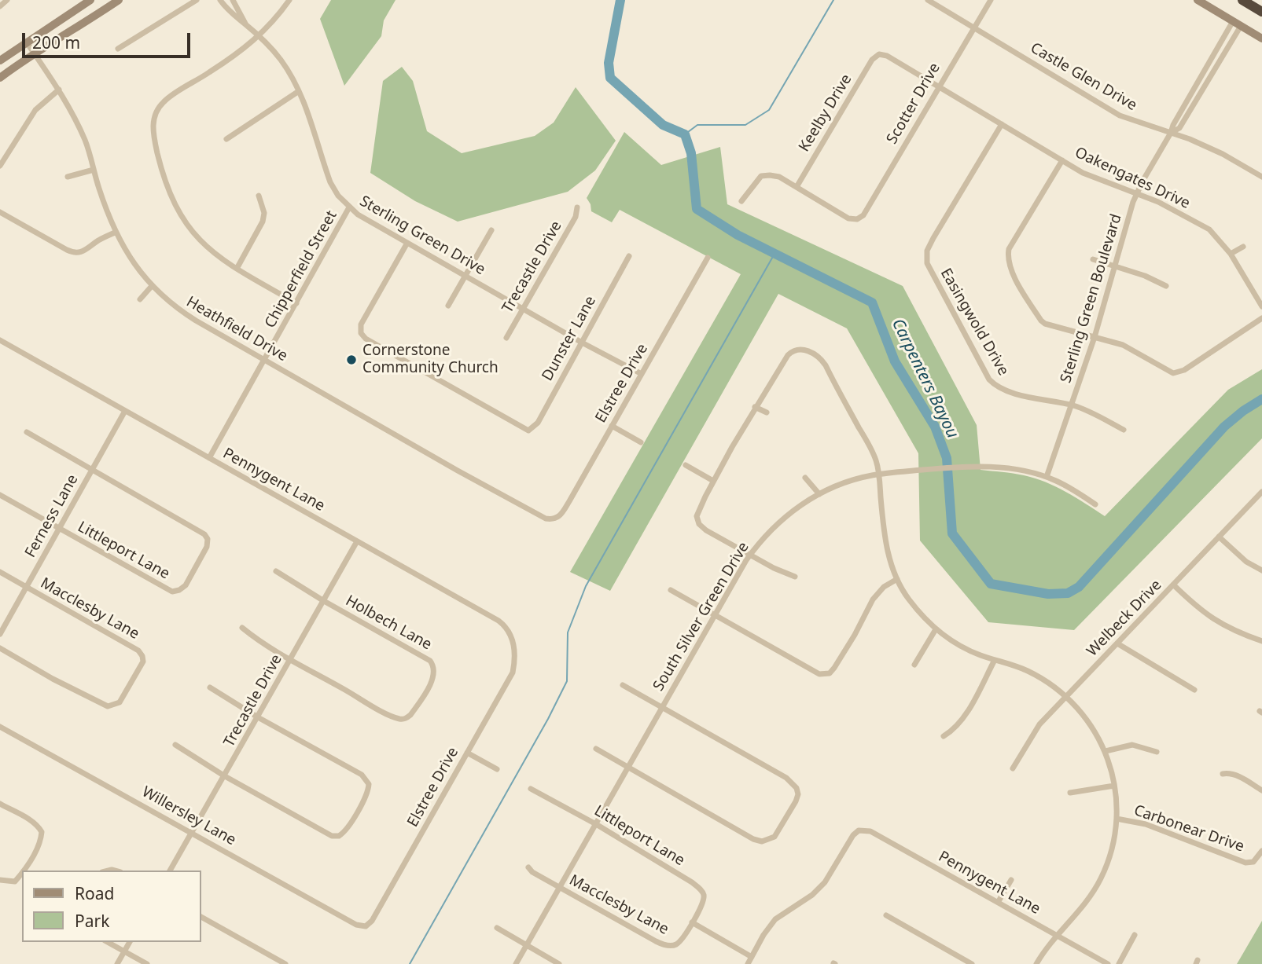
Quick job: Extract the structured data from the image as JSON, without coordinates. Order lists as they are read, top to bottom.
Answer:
{
  "streets": {
    "street": [
      "Castle Glen Drive",
      "Scotter Drive",
      "Keelby Drive",
      "Oakengates Drive",
      "Sterling Green Drive",
      "Trecastle Drive",
      "Chipperfield Street",
      "Sterling Green Boulevard",
      "Easingwold Drive",
      "Heathfield Drive",
      "Dunster Lane",
      "Elstree Drive",
      "Pennygent Lane",
      "Ferness Lane",
      "Littleport Lane",
      "Macclesby Lane",
      "South Silver Green Drive",
      "Welbeck Drive",
      "Holbech Lane",
      "Willersley Lane",
      "Carbonear Drive"
    ]
  },
  "crossings": [
    ["Castle Glen Drive", "Scotter Drive"],
    ["Castle Glen Drive", "Sterling Green Boulevard"],
    ["Scotter Drive", "Keelby Drive"],
    ["Scotter Drive", "Oakengates Drive"],
    ["Keelby Drive", "Oakengates Drive"],
    ["Oakengates Drive", "Sterling Green Boulevard"],
    ["Oakengates Drive", "Easingwold Drive"],
    ["Sterling Green Drive", "Trecastle Drive"],
    ["Sterling Green Drive", "Chipperfield Street"],
    ["Sterling Green Drive", "Dunster Lane"],
    ["Sterling Green Drive", "Elstree Drive"],
    ["Trecastle Drive", "Pennygent Lane"],
    ["Trecastle Drive", "Holbech Lane"],
    ["Trecastle Drive", "Willersley Lane"],
    ["Chipperfield Street", "Heathfield Drive"],
    ["Chipperfield Street", "Pennygent Lane"],
    ["Sterling Green Boulevard", "Easingwold Drive"],
    ["Sterling Green Boulevard", "South Silver Green Drive"],
    ["Heathfield Drive", "Elstree Drive"],
    ["Elstree Drive", "Pennygent Lane"],
    ["Elstree Drive", "Willersley Lane"],
    ["Pennygent Lane", "Ferness Lane"],
    ["Ferness Lane", "Littleport Lane"],
    ["Ferness Lane", "Macclesby Lane"],
    ["Littleport Lane", "Macclesby Lane"],
    ["Littleport Lane", "South Silver Green Drive"],
    ["Macclesby Lane", "South Silver Green Drive"]
  ],
  "water": ["Carpenters Bayou"],
  "places": ["Cornerstone Community Church"],
  "legend": ["Road", "Park"],
  "scale_bar": "200 m"
}
